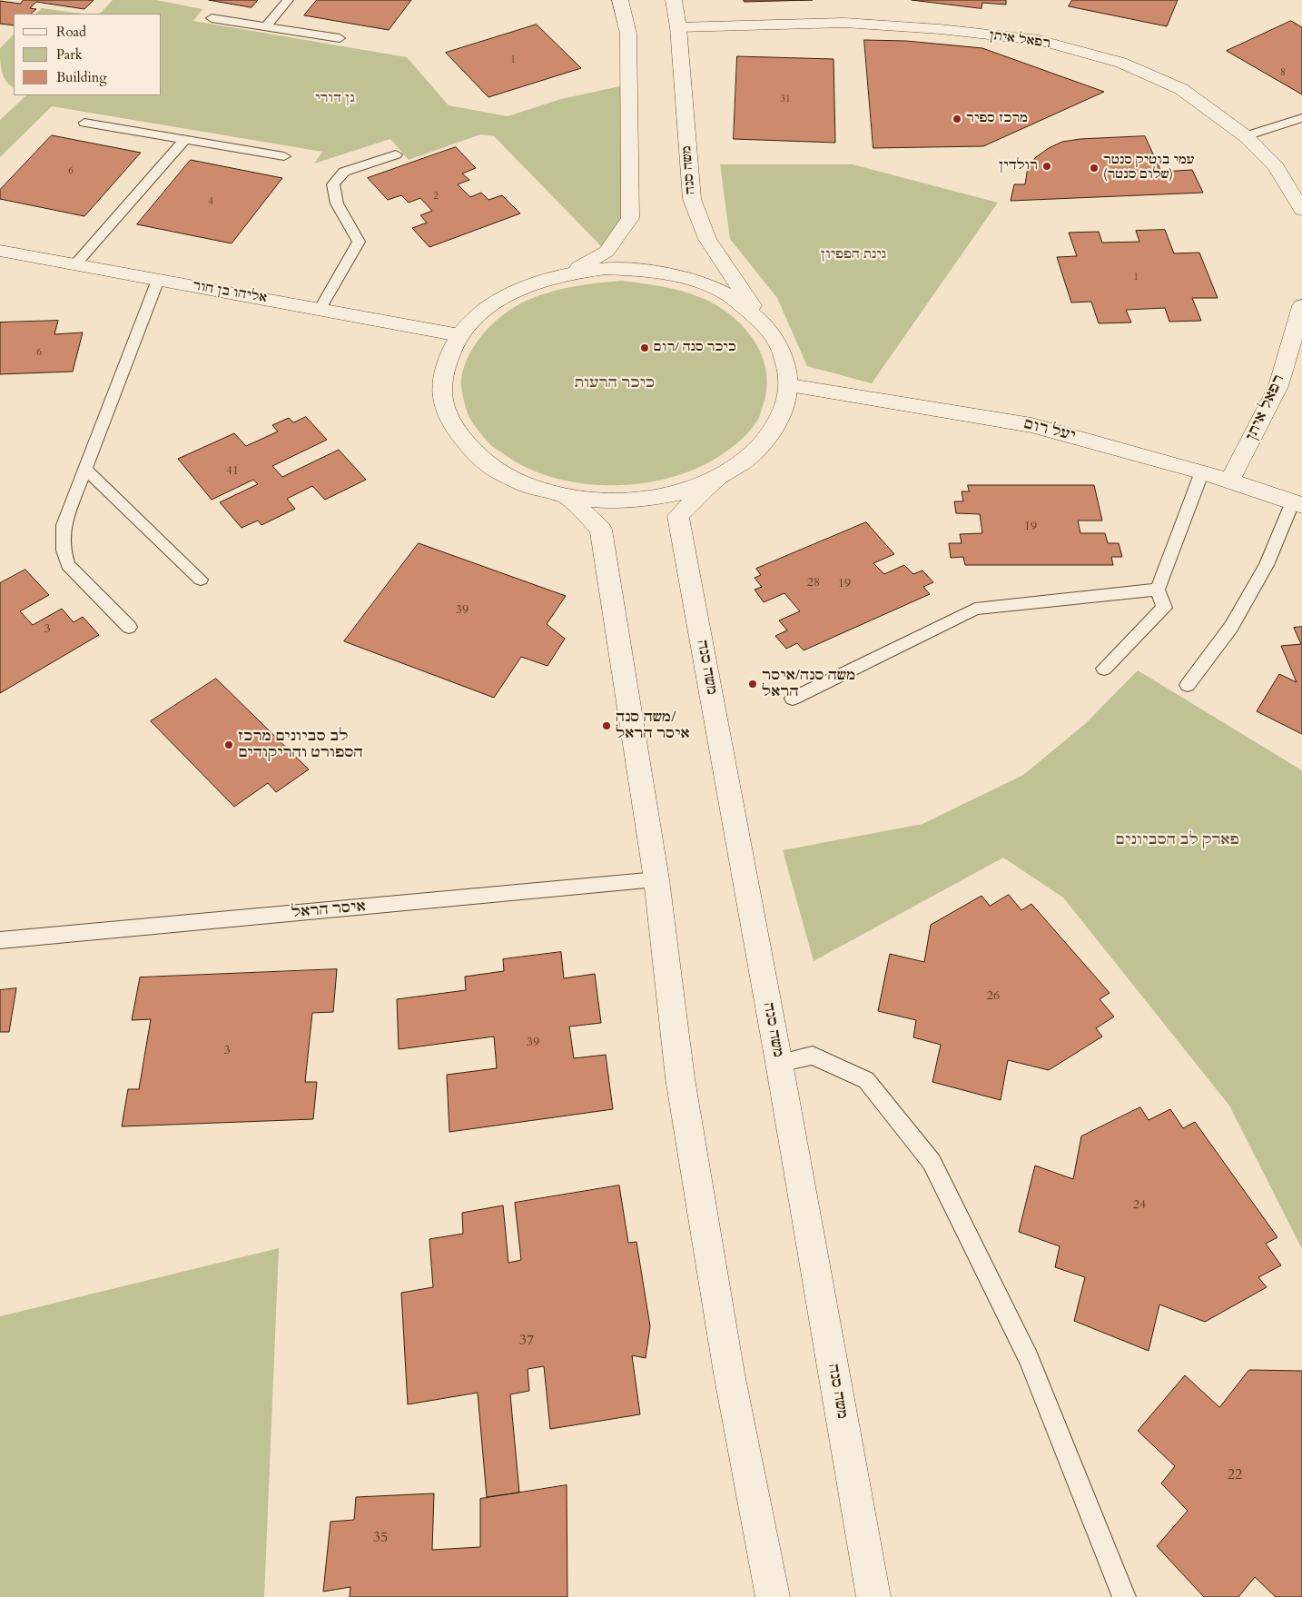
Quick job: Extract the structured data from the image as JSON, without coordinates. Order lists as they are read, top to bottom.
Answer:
{
  "streets": {
    "street": [
      "רפאל איתן",
      "משה סנה",
      "אליהו בן חור",
      "יעל רום"
    ],
    "lane": ["איסר הראל"]
  },
  "crossings": [
    ["רפאל איתן", "משה סנה"],
    ["רפאל איתן", "יעל רום"],
    ["משה סנה", "יעל רום"]
  ],
  "parks": [
    "גן דורי",
    "גינת הפפיון",
    "כיכר הרעות",
    "פארק לב הסביונים"
  ],
  "places": [
    "מרכז ספיר",
    "רולדין",
    "עמי בוטיק סנטר (שלום סנטר)",
    "כיכר סנה /רום",
    "משה סנה/איסר הראל",
    "משה סנה/ איסר הראל",
    "לב סביונים מרכז הספורט והריקודים"
  ],
  "house_numbers": [
    "1",
    "8",
    "31",
    "6",
    "2",
    "4",
    "1",
    "6",
    "41",
    "19",
    "28",
    "19",
    "39",
    "3",
    "26",
    "39",
    "3",
    "24",
    "37",
    "22",
    "35"
  ],
  "legend": ["Road", "Park", "Building"]
}
